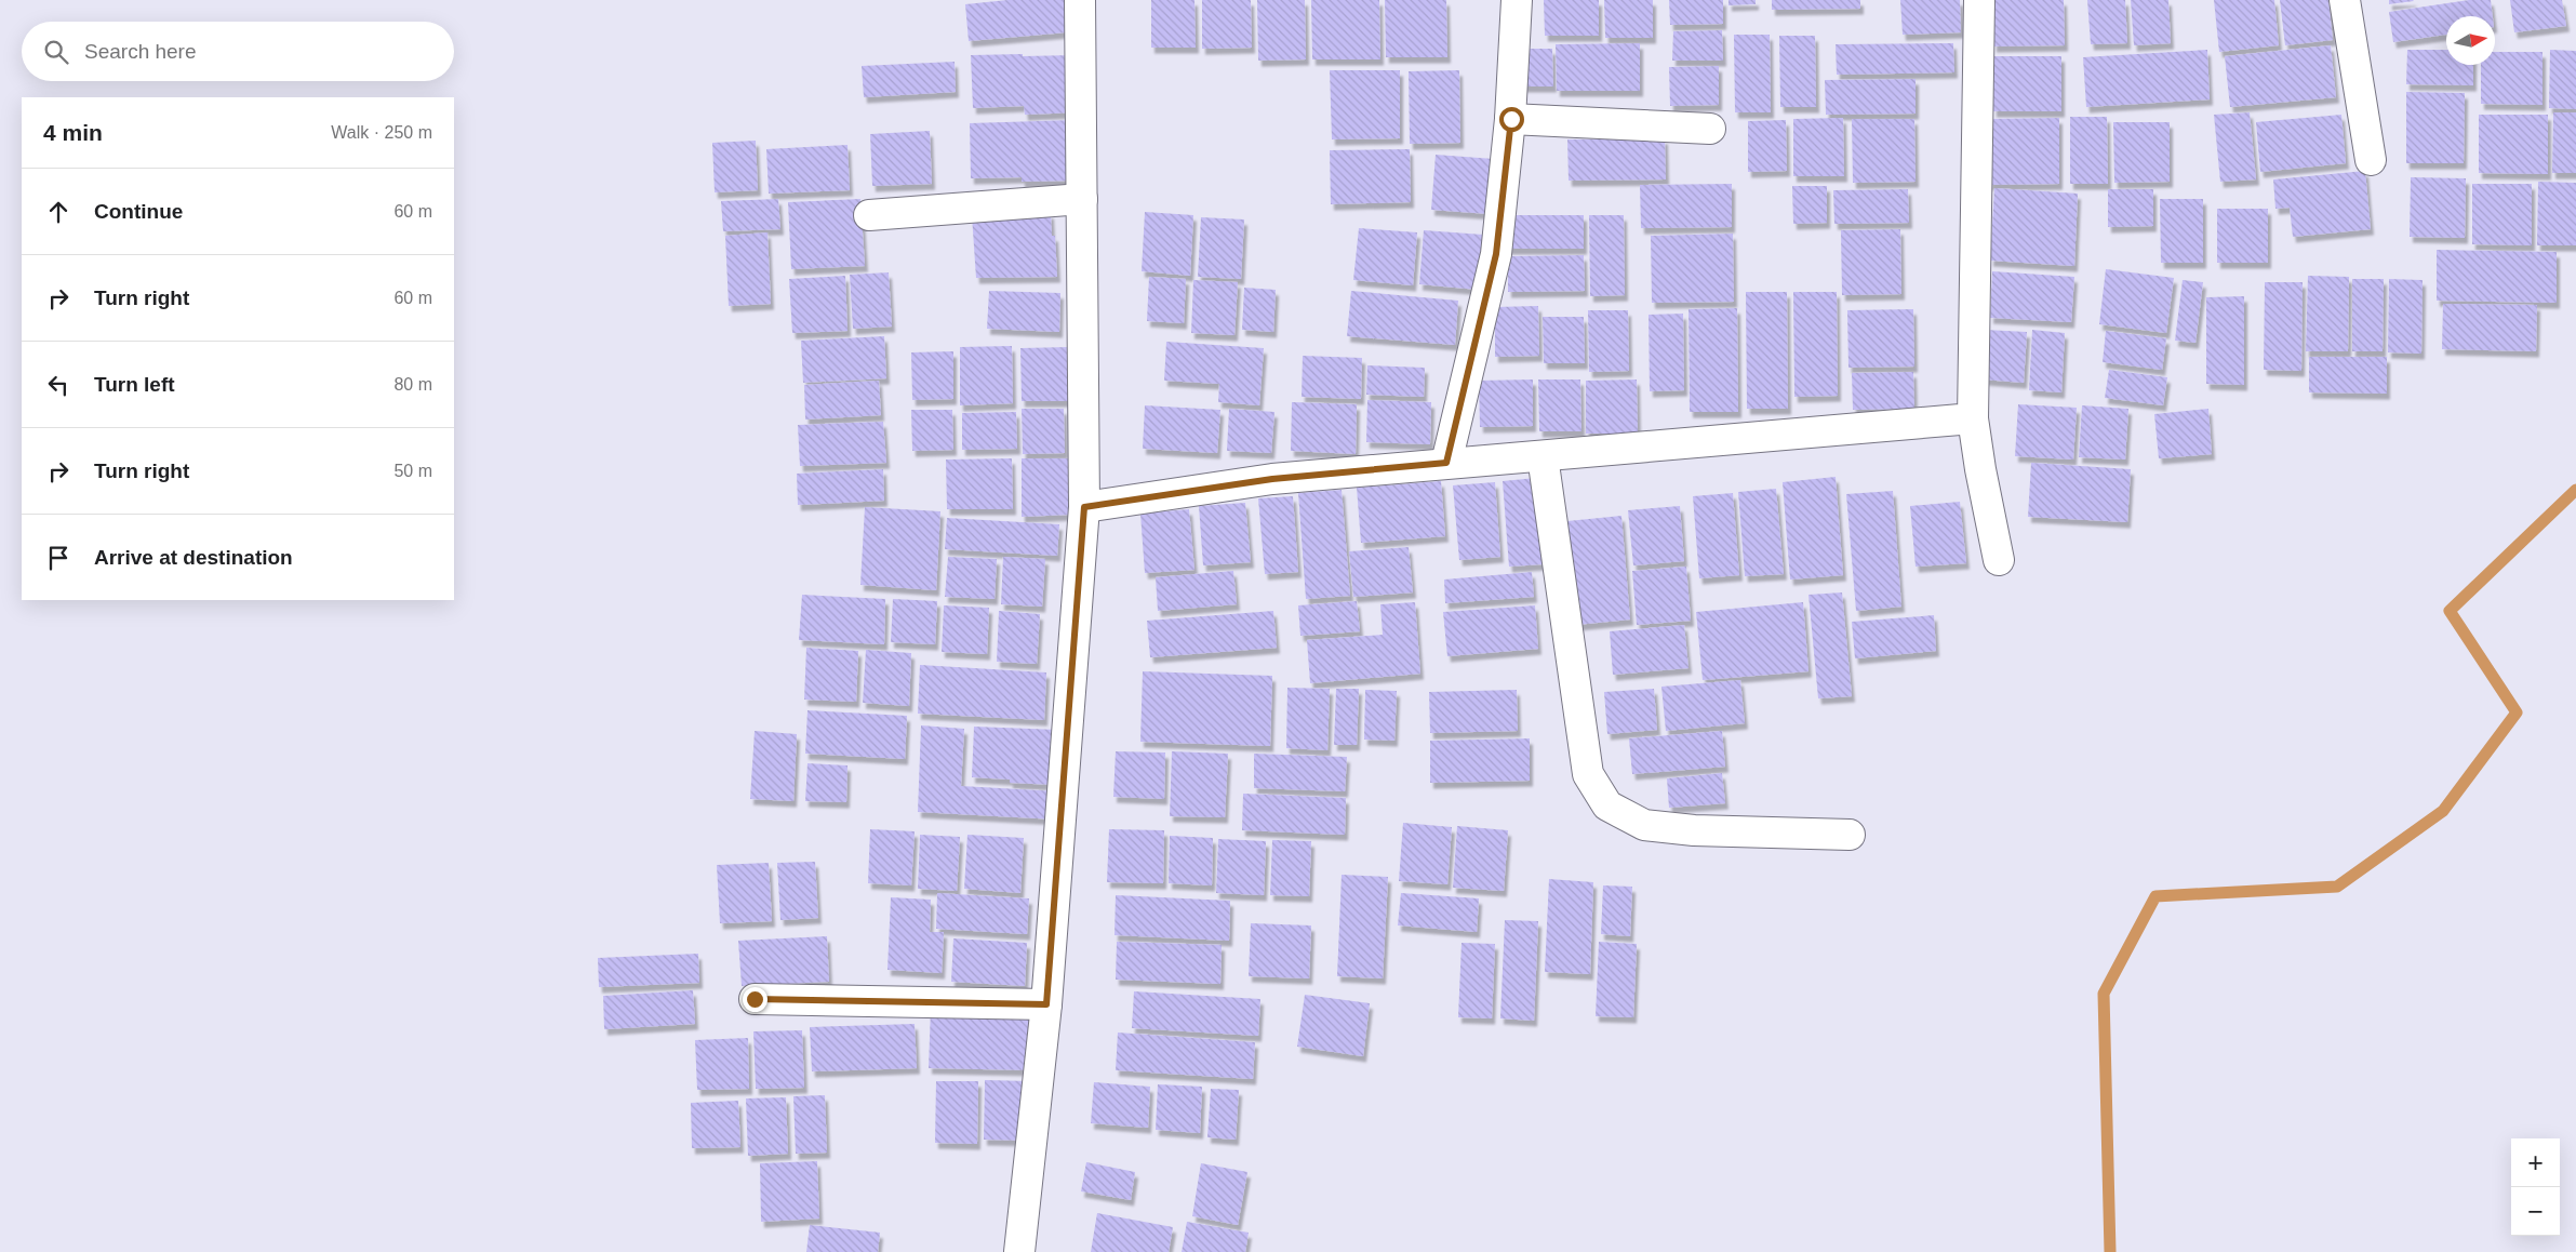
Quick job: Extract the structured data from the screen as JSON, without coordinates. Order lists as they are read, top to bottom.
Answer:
{
  "north": "right",
  "page": {
    "search": "Search here",
    "heading": ["4 min", "Walk · 250 m"],
    "list": [
      ["Continue", "60 m"],
      ["Turn right", "60 m"],
      ["Turn left", "80 m"],
      ["Turn right", "50 m"],
      "Arrive at destination"
    ],
    "map_buttons": ["+", "−"]
  }
}
